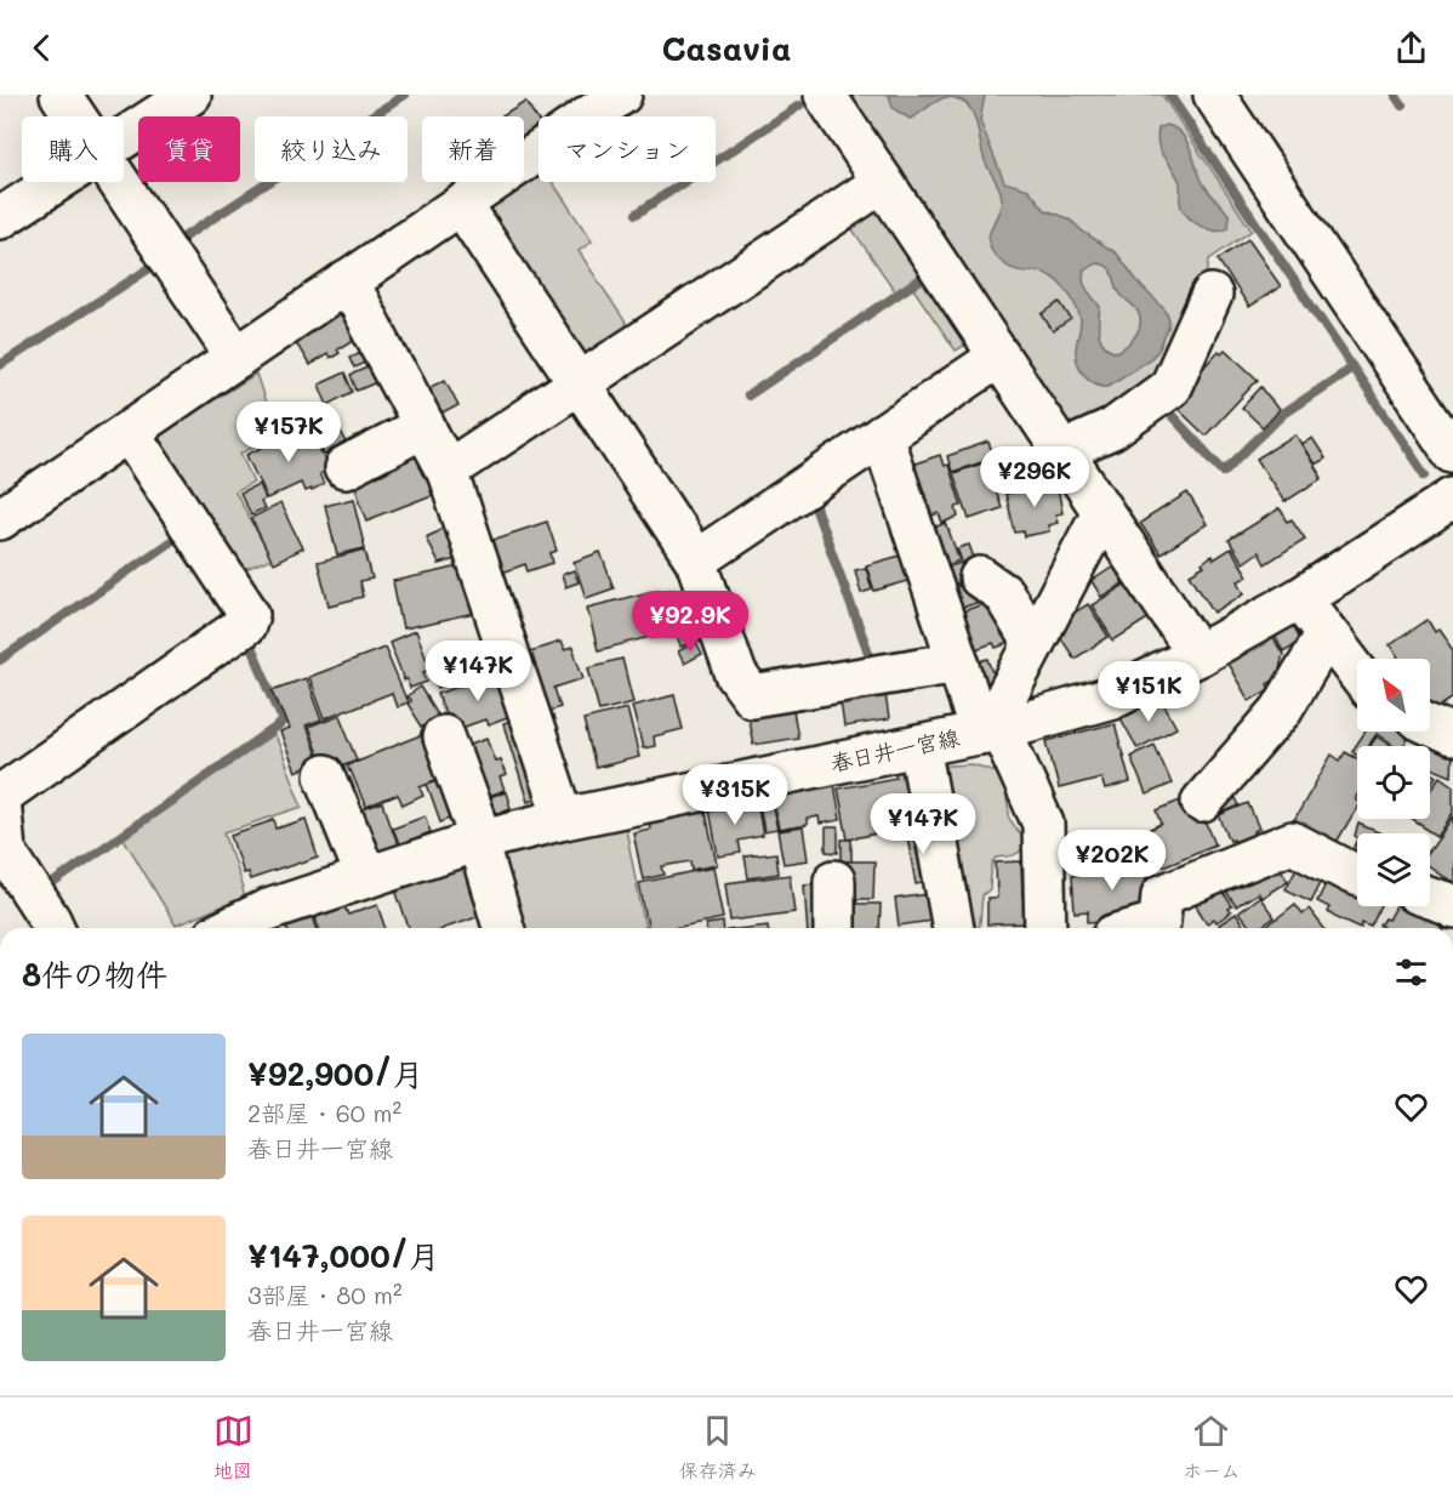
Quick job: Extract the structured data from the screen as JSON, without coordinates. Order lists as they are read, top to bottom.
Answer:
{
  "streets": {
    "street": ["春日井一宮線"]
  },
  "north": "top left",
  "page": {
    "header": "Casavia",
    "chip": [
      "購入",
      "賃貸",
      "絞り込み",
      "新着",
      "マンション"
    ],
    "price": [
      "¥157K",
      "¥296K",
      "¥92.9K",
      "¥147K",
      "¥151K",
      "¥315K",
      "¥147K",
      "¥202K"
    ],
    "heading": "8件の物件",
    "list": [
      {
        "name": "¥92,900/月",
        "note": "2部屋 · 60 m² · 春日井一宮線"
      },
      {
        "name": "¥147,000/月",
        "note": "3部屋 · 80 m² · 春日井一宮線"
      }
    ],
    "tabs": ["地図", "保存済み", "ホーム"]
  }
}
